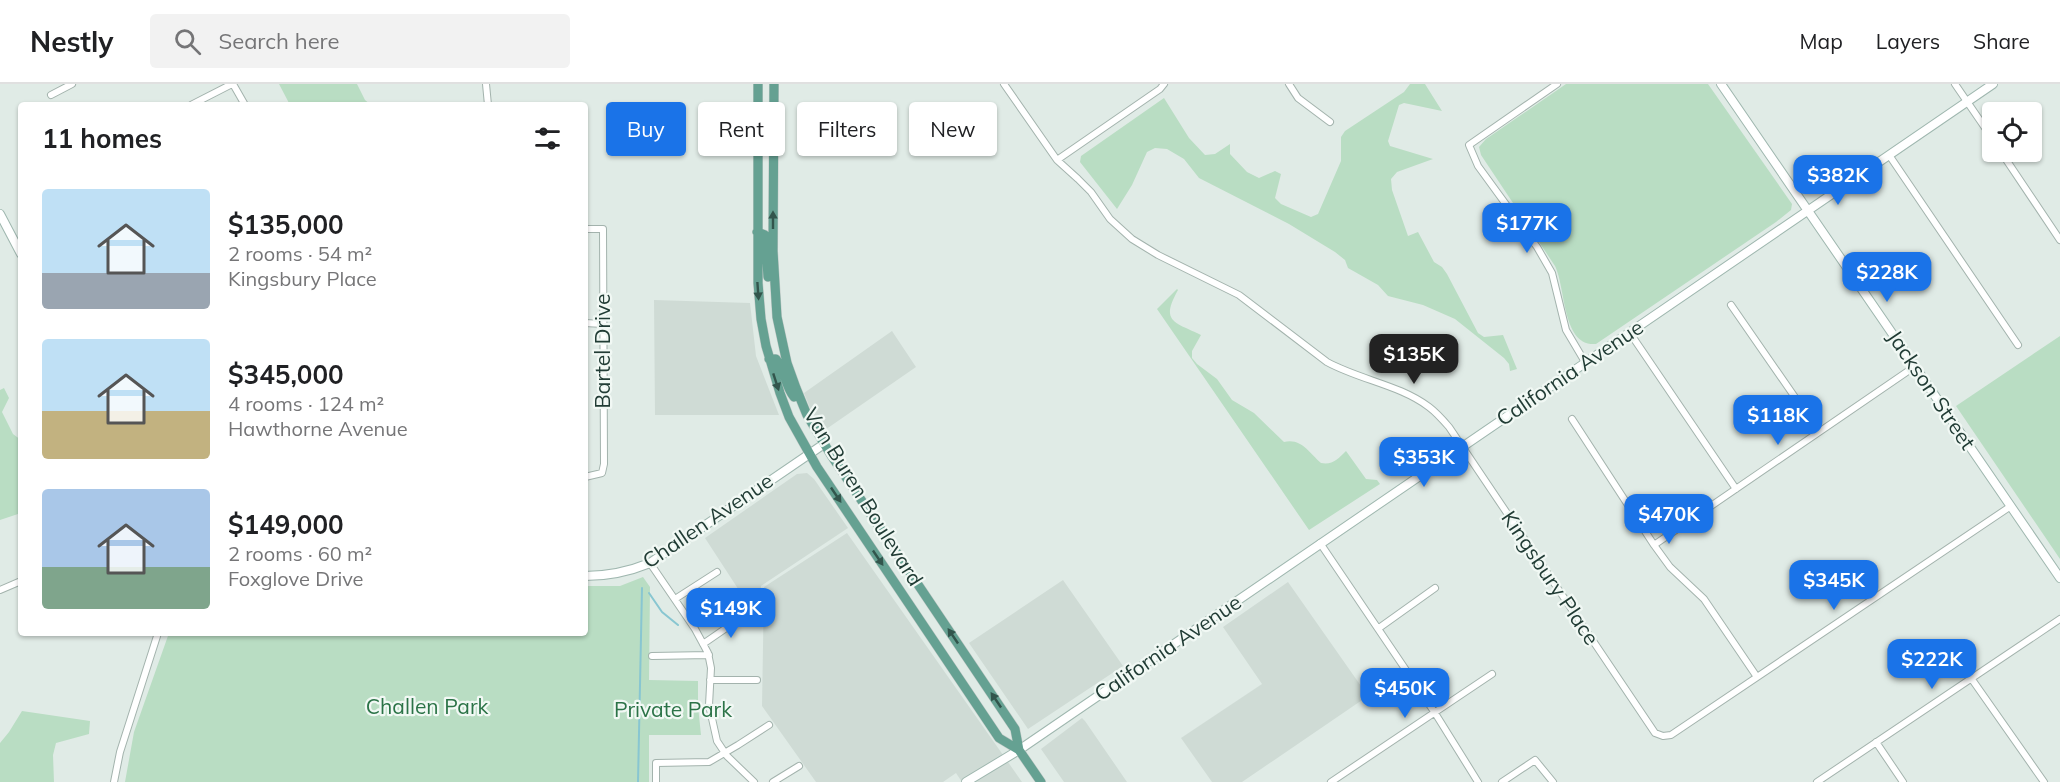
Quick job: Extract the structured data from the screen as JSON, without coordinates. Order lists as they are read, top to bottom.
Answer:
{
  "streets": {
    "main road": [
      "California Avenue",
      "Jackson Street",
      "Van Buren Boulevard",
      "Challen Avenue"
    ],
    "street": ["Bartel Drive", "Kingsbury Place"]
  },
  "crossings": [
    ["California Avenue", "Jackson Street"],
    ["California Avenue", "Van Buren Boulevard"],
    ["California Avenue", "Kingsbury Place"],
    ["Van Buren Boulevard", "Challen Avenue"]
  ],
  "parks": ["Challen Park", "Private Park"],
  "page": {
    "header": "Nestly",
    "search": "Search here",
    "nav": ["Map", "Layers", "Share"],
    "chip": [
      "Buy",
      "Rent",
      "Filters",
      "New"
    ],
    "heading": "11 homes",
    "price": [
      "$382K",
      "$177K",
      "$228K",
      "$135K",
      "$118K",
      "$353K",
      "$470K",
      "$345K",
      "$149K",
      "$222K",
      "$450K"
    ],
    "list": [
      {
        "name": "$135,000",
        "note": "2 rooms · 54 m² · Kingsbury Place"
      },
      {
        "name": "$345,000",
        "note": "4 rooms · 124 m² · Hawthorne Avenue"
      },
      {
        "name": "$149,000",
        "note": "2 rooms · 60 m² · Foxglove Drive"
      }
    ]
  }
}
